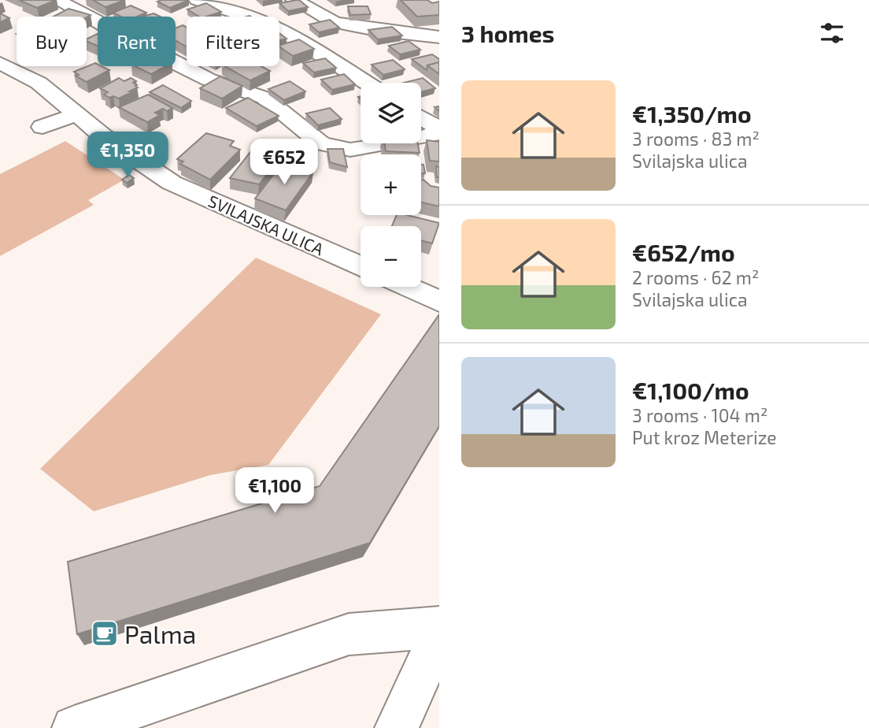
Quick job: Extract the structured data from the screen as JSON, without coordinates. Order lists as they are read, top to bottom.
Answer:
{
  "streets": {
    "street": ["SVILAJSKA ULICA"]
  },
  "places": {
    "cafe": ["Palma"]
  },
  "page": {
    "heading": "3 homes",
    "chip": ["Buy", "Rent", "Filters"],
    "list": [
      {
        "name": "€1,350/mo",
        "note": "3 rooms · 83 m² · Svilajska ulica"
      },
      {
        "name": "€652/mo",
        "note": "2 rooms · 62 m² · Svilajska ulica"
      },
      {
        "name": "€1,100/mo",
        "note": "3 rooms · 104 m² · Put kroz Meterize"
      }
    ],
    "map_buttons": ["+", "−"],
    "price": ["€1,350", "€652", "€1,100"]
  }
}
